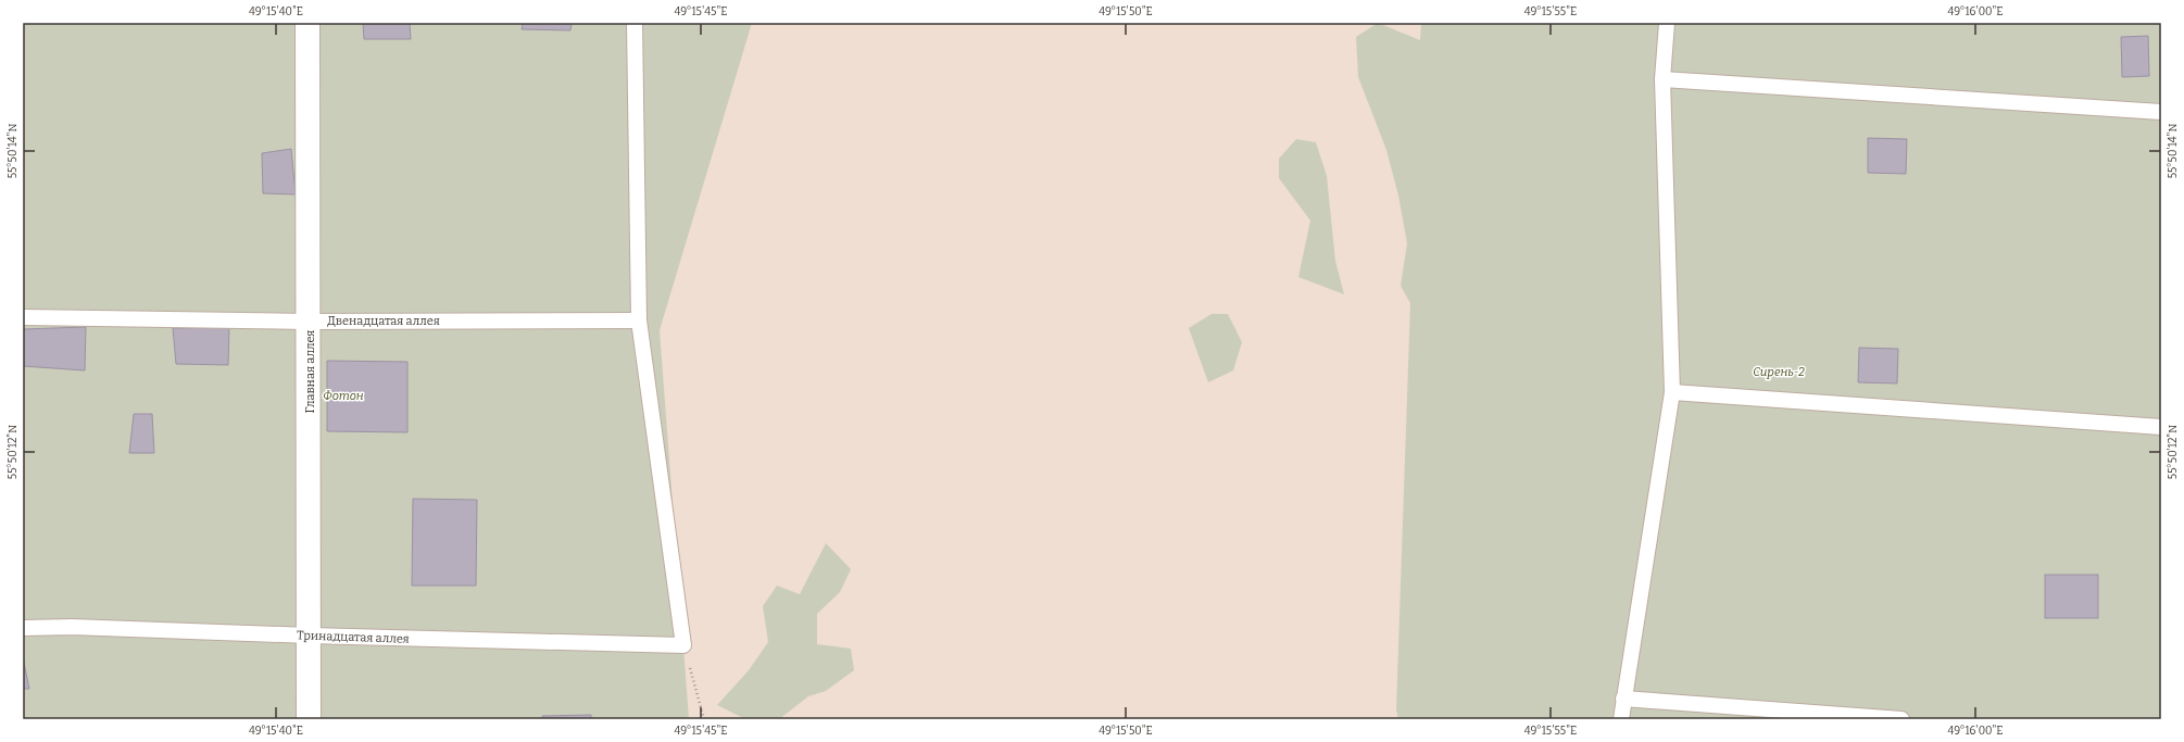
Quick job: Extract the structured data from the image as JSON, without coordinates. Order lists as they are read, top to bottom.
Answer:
{
  "streets": {
    "street": ["Главная аллея"],
    "lane": ["Двенадцатая аллея", "Тринадцатая аллея"]
  },
  "crossings": [
    ["Двенадцатая аллея", "Главная аллея"],
    ["Главная аллея", "Тринадцатая аллея"]
  ],
  "parks": ["Сирень-2", "Фотон"],
  "coordinates": [
    "49°15'40\"E",
    "49°15'45\"E",
    "49°15'50\"E",
    "49°15'55\"E",
    "49°16'00\"E",
    "55°50'14\"N",
    "55°50'12\"N"
  ]
}
